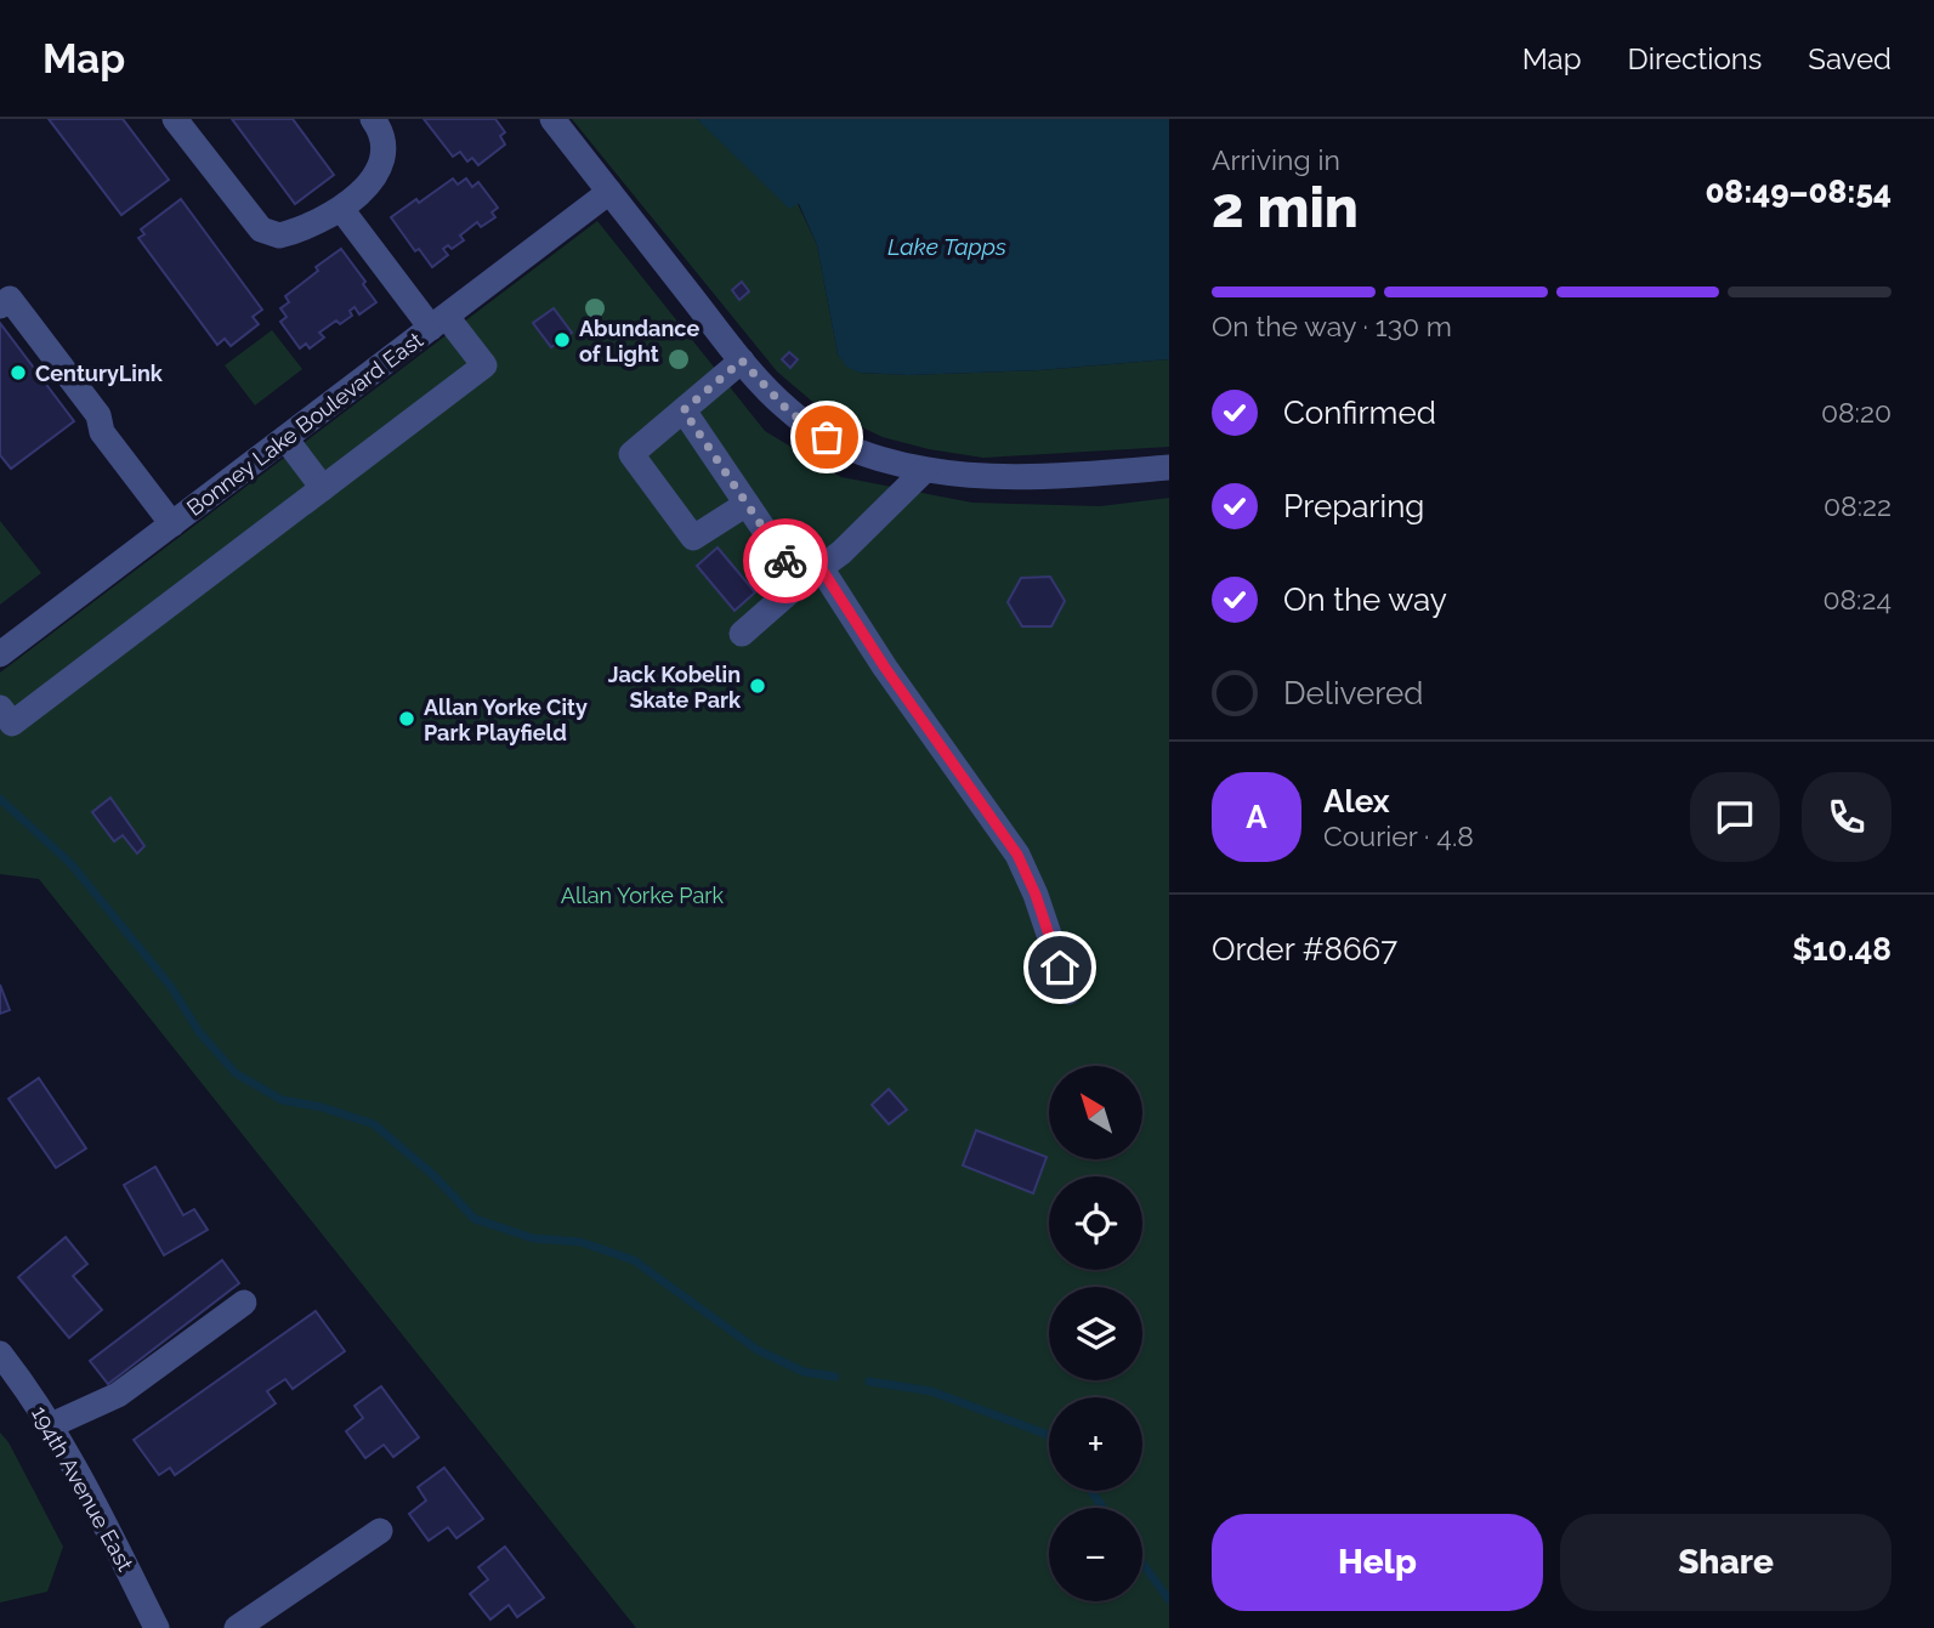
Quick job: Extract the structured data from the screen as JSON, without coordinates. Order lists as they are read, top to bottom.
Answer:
{
  "streets": {
    "street": ["Bonney Lake Boulevard East", "194th Avenue East"]
  },
  "water": ["Lake Tapps"],
  "parks": ["Allan Yorke Park"],
  "places": [
    "Abundance of Light",
    "CenturyLink",
    "Jack Kobelin Skate Park",
    "Allan Yorke City Park Playfield"
  ],
  "north": "top left",
  "page": {
    "header": "Map",
    "nav": ["Map", "Directions", "Saved"],
    "heading": ["2 min", "Arriving in", "08:49–08:54"],
    "panel": [
      "Alex",
      "Courier · 4.8",
      "Order #8667",
      "$10.48"
    ],
    "bar": "On the way · 130 m",
    "list": [
      ["Confirmed", "08:20"],
      ["Preparing", "08:22"],
      ["On the way", "08:24"],
      "Delivered"
    ],
    "round": "A",
    "map_buttons": ["+", "−"],
    "buttons": ["Help", "Share"]
  }
}
